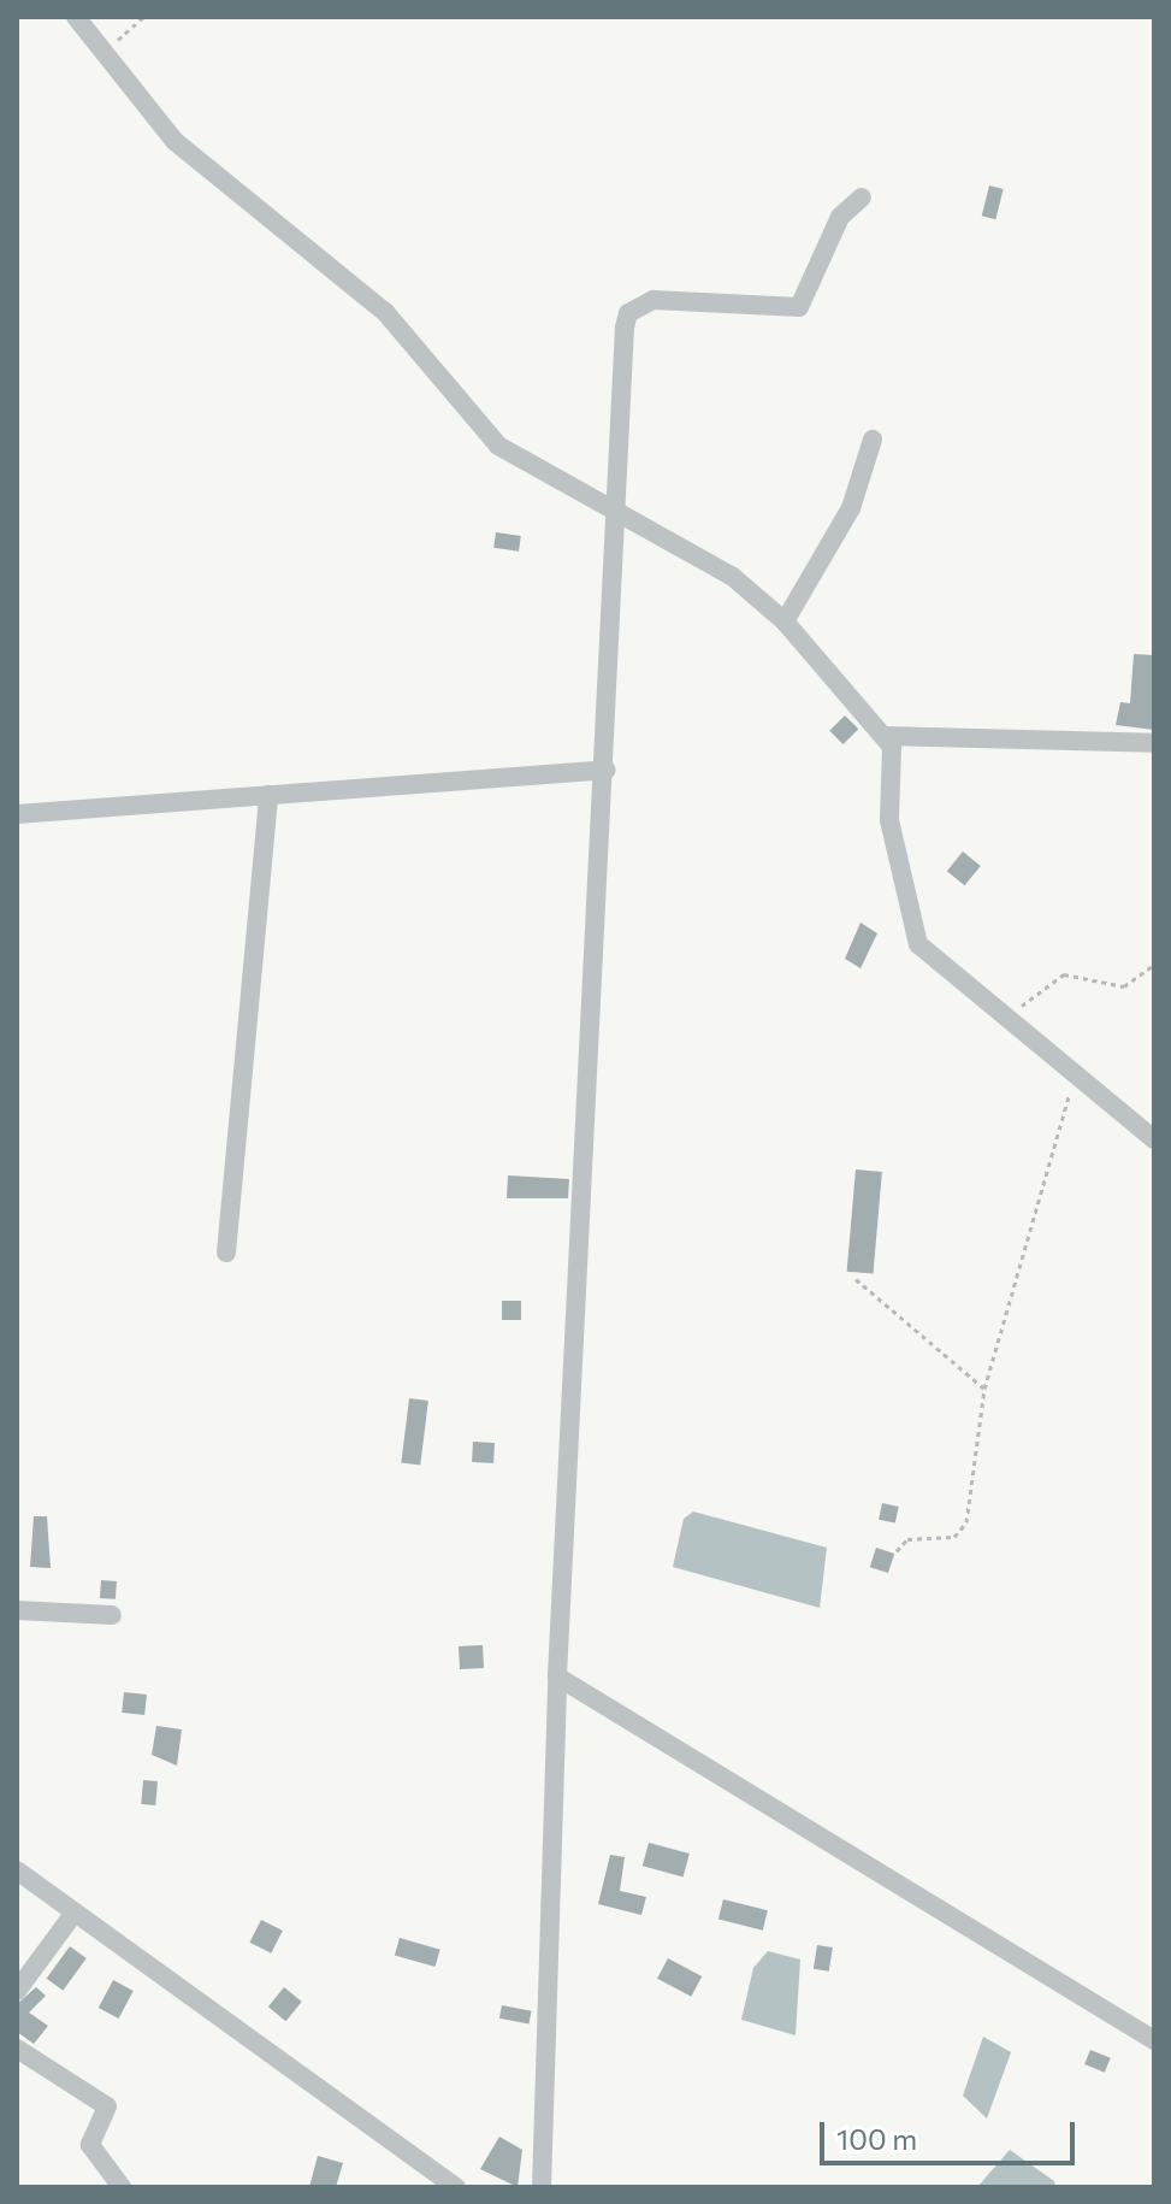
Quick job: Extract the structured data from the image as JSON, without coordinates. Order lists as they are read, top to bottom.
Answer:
{
  "scale_bar": "100 m"
}
